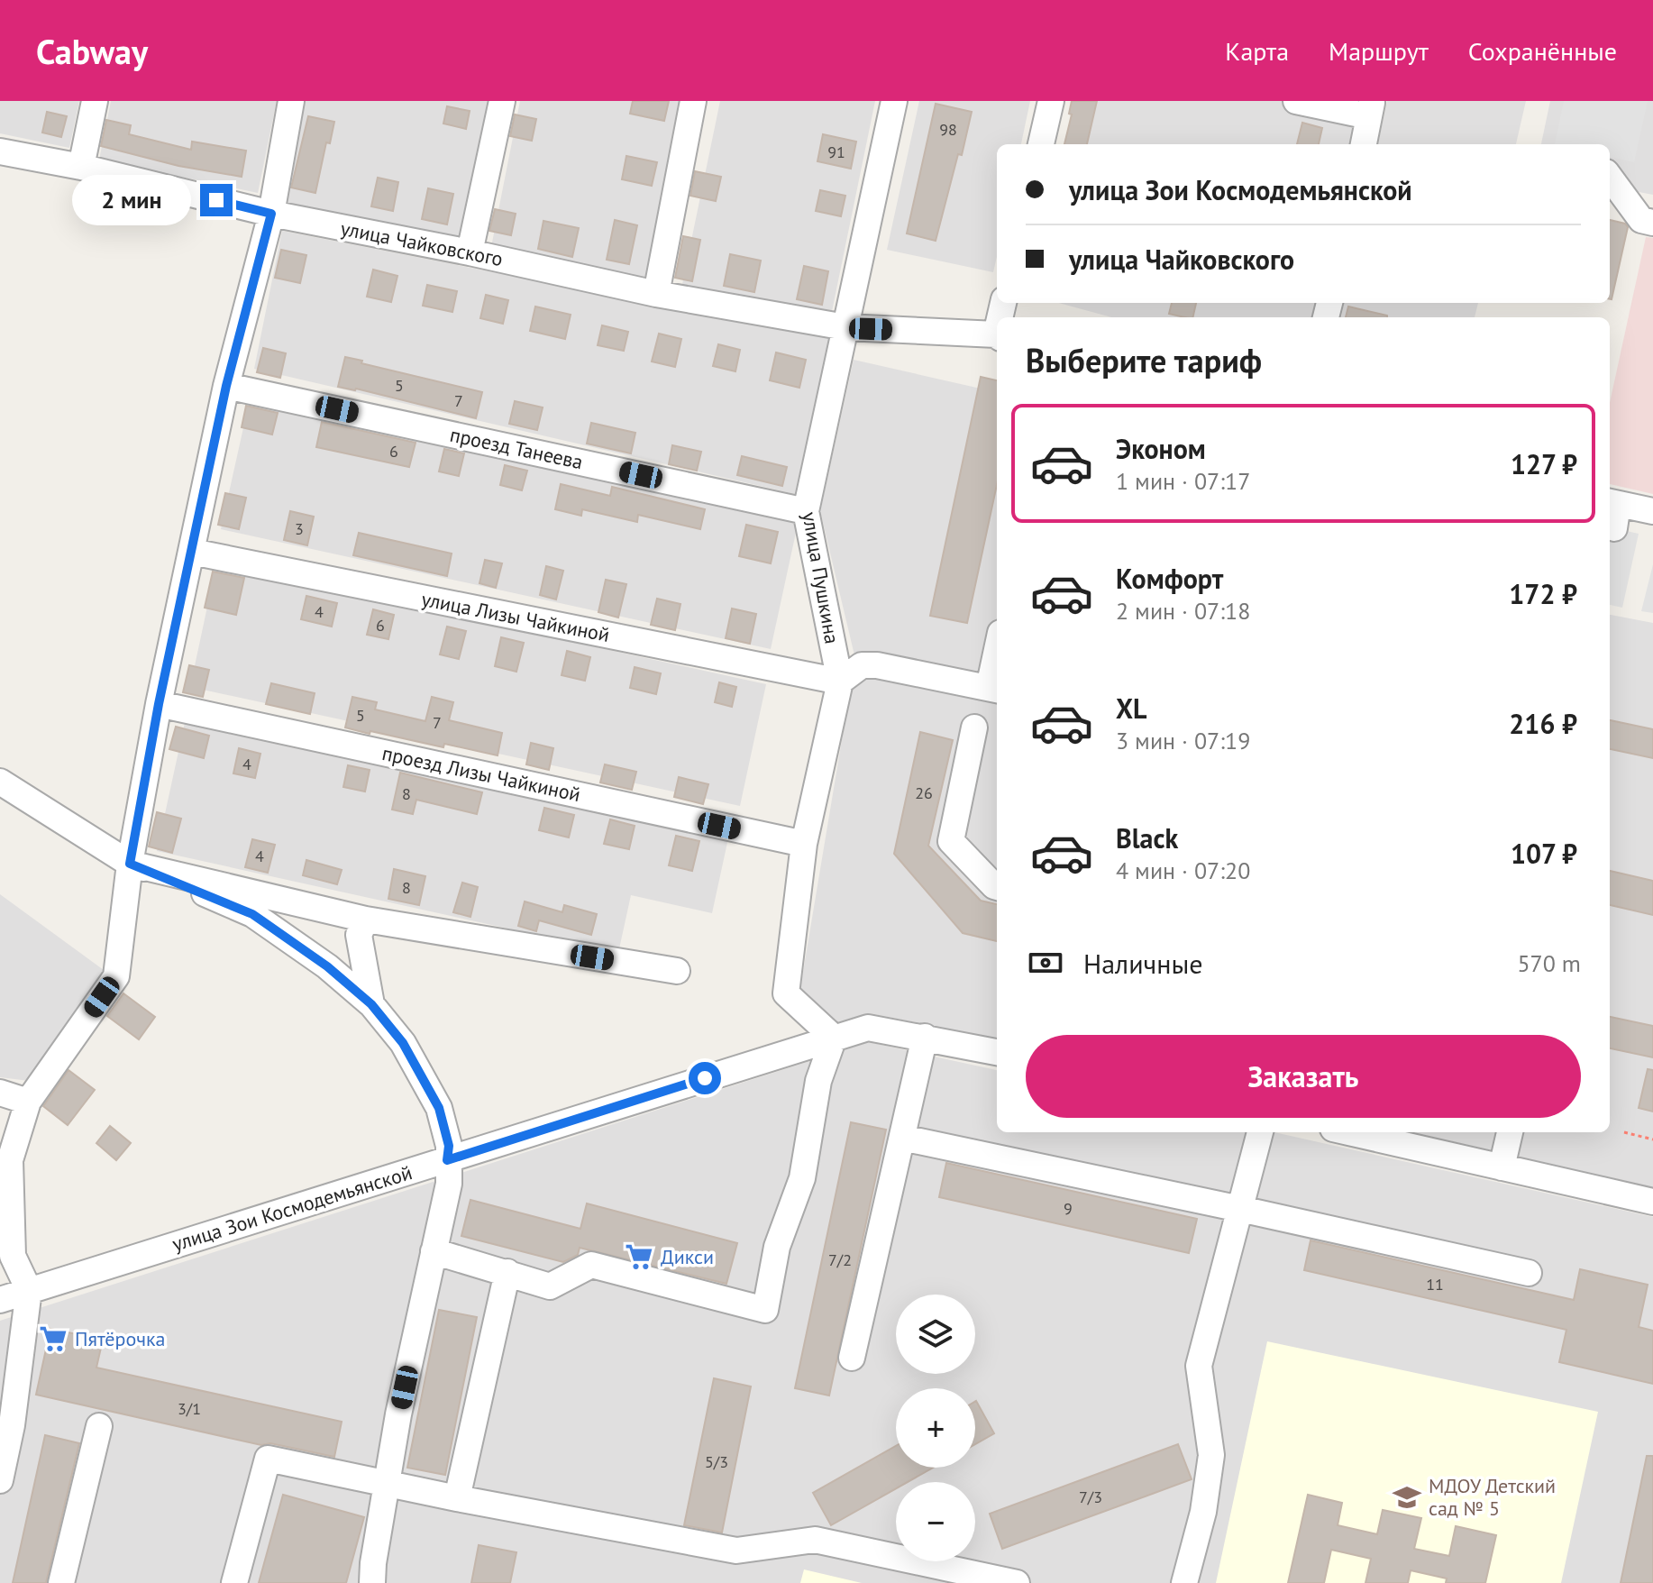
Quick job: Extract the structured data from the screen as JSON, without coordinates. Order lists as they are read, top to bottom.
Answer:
{
  "streets": {
    "street": [
      "улица Чайковского",
      "проезд Танеева",
      "улица Пушкина",
      "улица Лизы Чайкиной",
      "проезд Лизы Чайкиной",
      "улица Зои Космодемьянской"
    ]
  },
  "crossings": [
    ["улица Чайковского", "улица Пушкина"],
    ["проезд Танеева", "улица Пушкина"],
    ["улица Пушкина", "улица Лизы Чайкиной"],
    ["улица Пушкина", "проезд Лизы Чайкиной"],
    ["улица Пушкина", "улица Зои Космодемьянской"]
  ],
  "places": {
    "supermarket": ["Дикси", "Пятёрочка"],
    "school or university": ["МДОУ Детский сад № 5"]
  },
  "house_numbers": [
    "98",
    "91",
    "5",
    "7",
    "6",
    "3",
    "4",
    "6",
    "5",
    "7",
    "4",
    "26",
    "8",
    "4",
    "8",
    "9",
    "7/2",
    "11",
    "3/1",
    "5/3",
    "7/3"
  ],
  "page": {
    "header": "Cabway",
    "nav": ["Карта", "Маршрут", "Сохранённые"],
    "banner": ["улица Зои Космодемьянской", "улица Чайковского"],
    "bubble": "2 мин",
    "heading": "Выберите тариф",
    "list": [
      {
        "name": "Эконом",
        "note": "1 мин · 07:17",
        "value": "127 ₽"
      },
      {
        "name": "Комфорт",
        "note": "2 мин · 07:18",
        "value": "172 ₽"
      },
      {
        "name": "XL",
        "note": "3 мин · 07:19",
        "value": "216 ₽"
      },
      {
        "name": "Black",
        "note": "4 мин · 07:20",
        "value": "107 ₽"
      }
    ],
    "pay": ["Наличные", "570 m"],
    "buttons": "Заказать",
    "map_buttons": ["+", "−"]
  }
}
